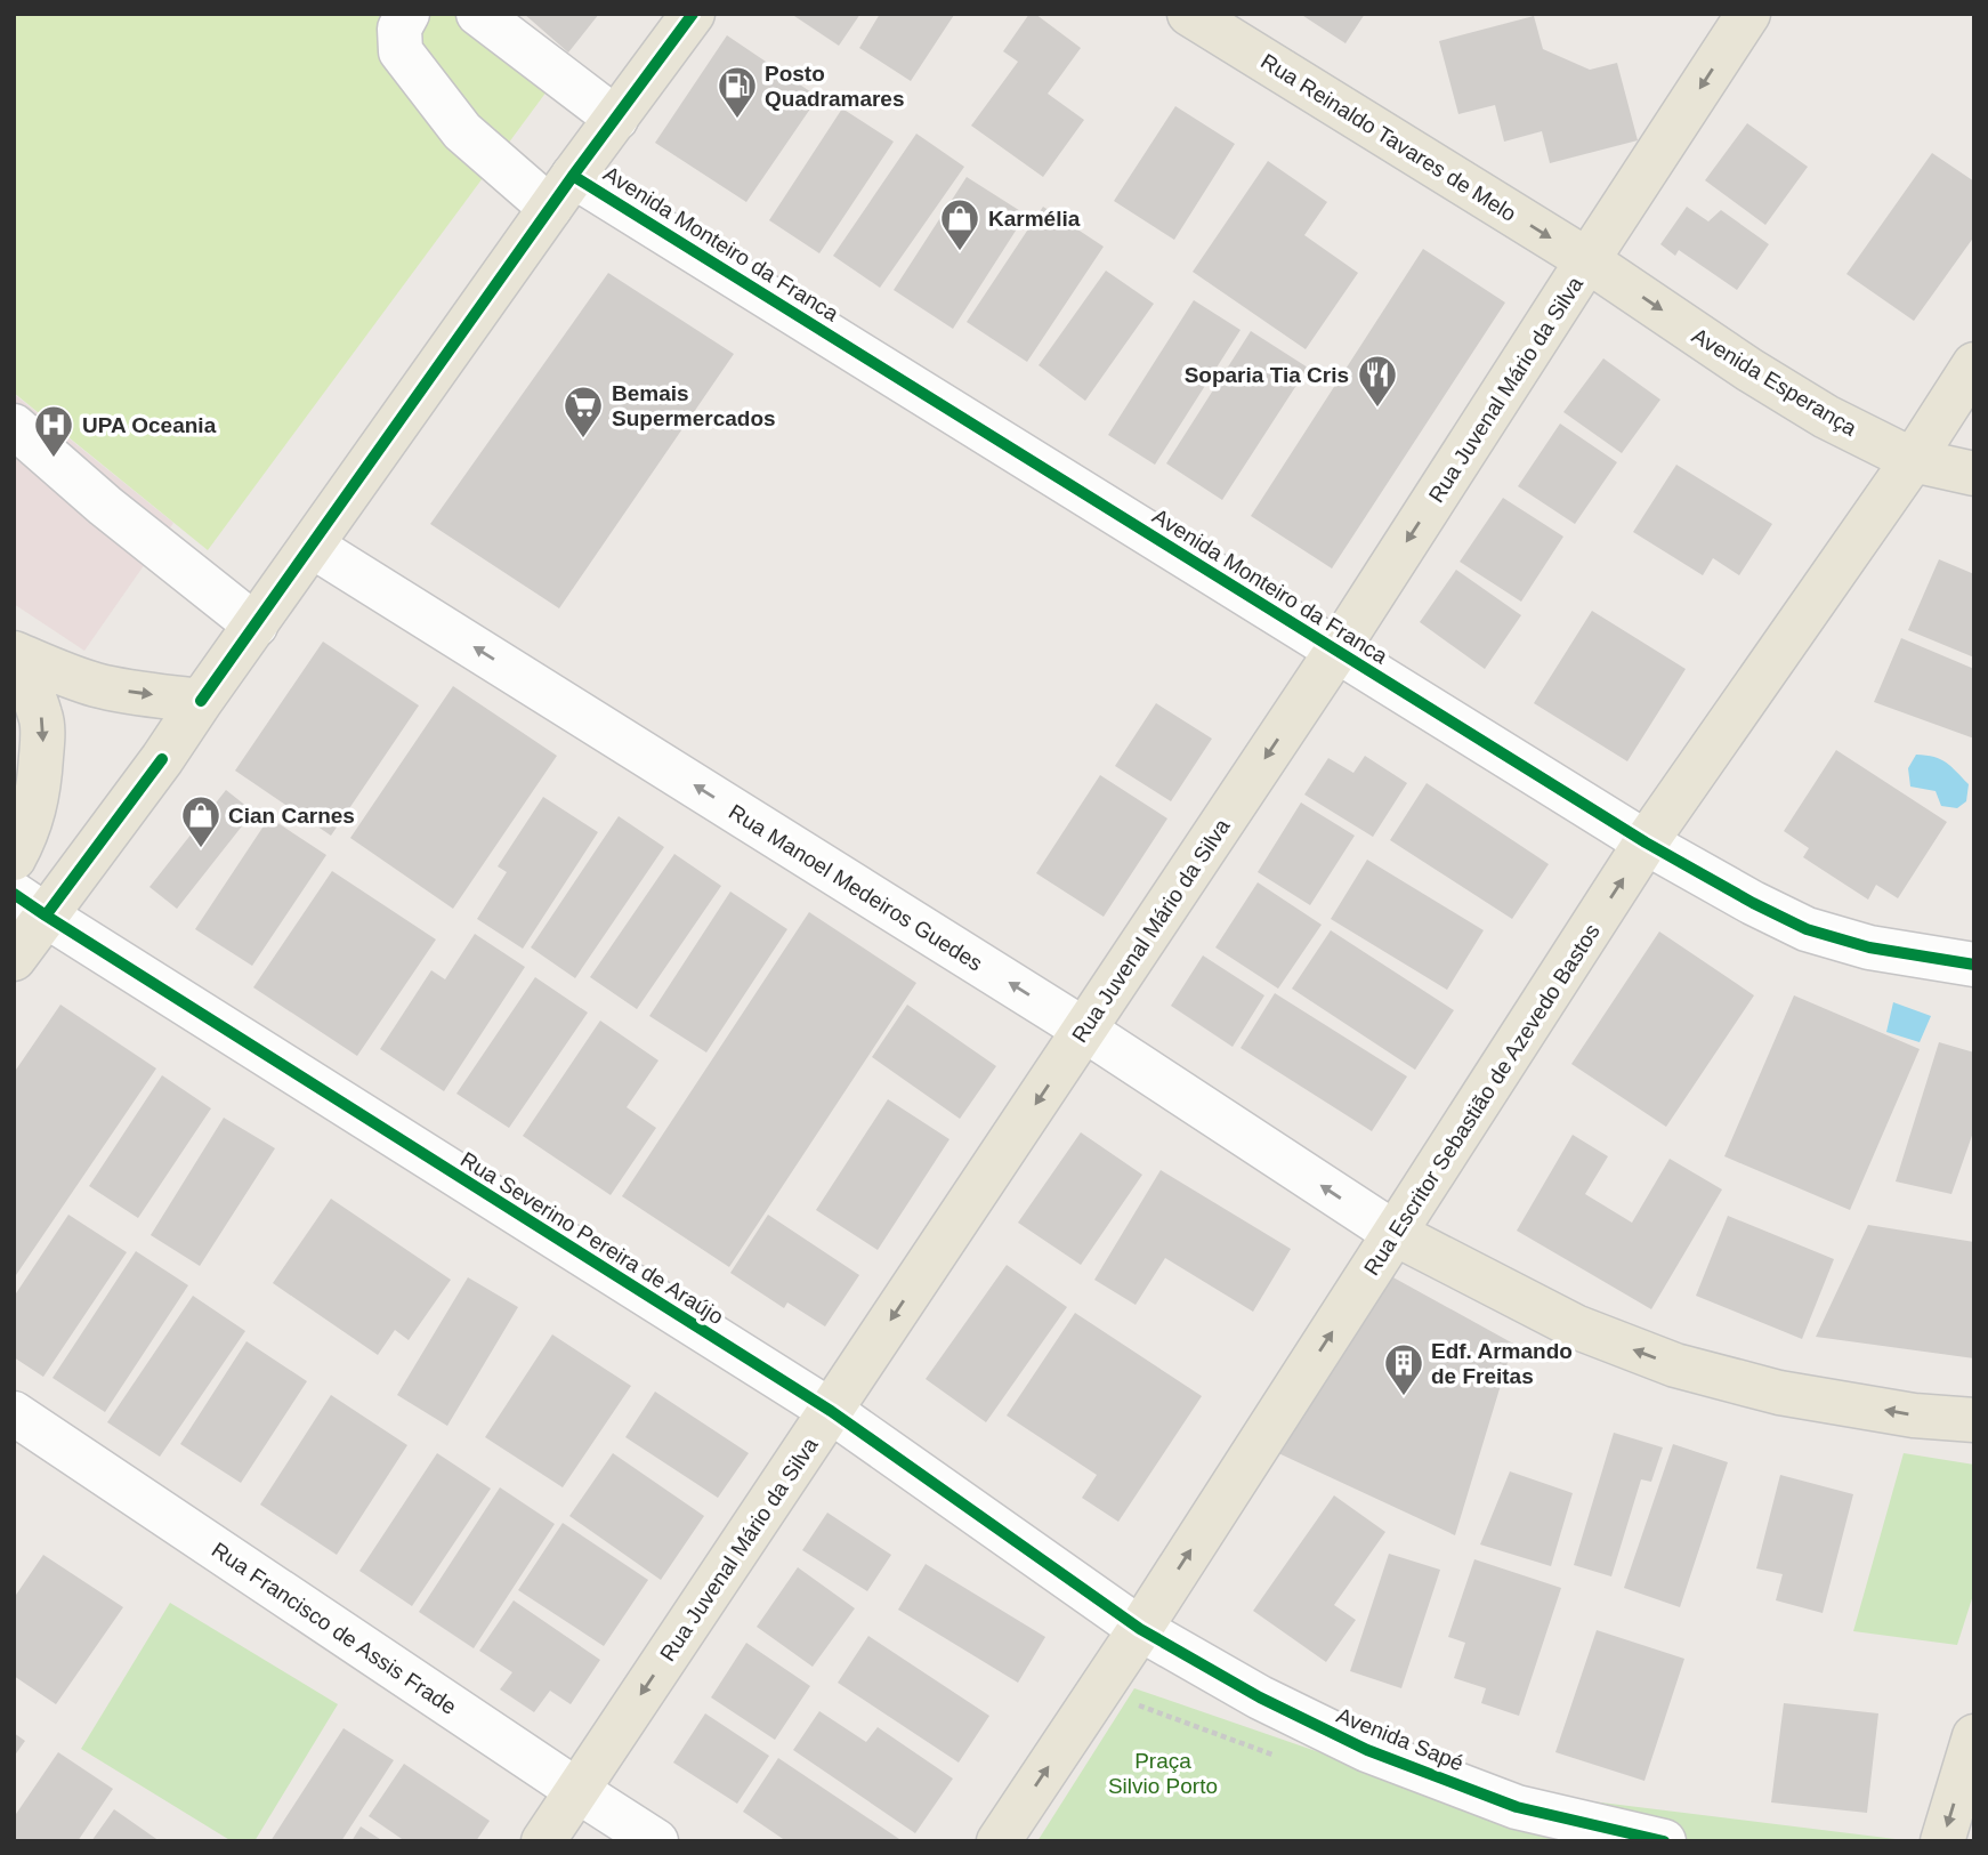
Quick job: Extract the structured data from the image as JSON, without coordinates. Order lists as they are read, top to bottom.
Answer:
{
  "streets": {
    "main road": [
      "Rua Reinaldo Tavares de Melo",
      "Avenida Esperança",
      "Rua Juvenal Mário da Silva",
      "Rua Escritor Sebastião de Azevedo Bastos"
    ],
    "street": [
      "Avenida Monteiro da Franca",
      "Rua Manoel Medeiros Guedes",
      "Rua Severino Pereira de Araújo",
      "Rua Francisco de Assis Frade",
      "Avenida Sapé"
    ]
  },
  "crossings": [
    ["Rua Reinaldo Tavares de Melo", "Avenida Esperança"],
    ["Rua Reinaldo Tavares de Melo", "Rua Juvenal Mário da Silva"],
    ["Avenida Monteiro da Franca", "Rua Juvenal Mário da Silva"],
    ["Avenida Monteiro da Franca", "Rua Escritor Sebastião de Azevedo Bastos"],
    ["Avenida Esperança", "Rua Juvenal Mário da Silva"],
    ["Avenida Esperança", "Rua Escritor Sebastião de Azevedo Bastos"],
    ["Rua Juvenal Mário da Silva", "Rua Manoel Medeiros Guedes"],
    ["Rua Juvenal Mário da Silva", "Rua Severino Pereira de Araújo"],
    ["Rua Juvenal Mário da Silva", "Rua Francisco de Assis Frade"],
    ["Rua Manoel Medeiros Guedes", "Rua Escritor Sebastião de Azevedo Bastos"],
    ["Rua Escritor Sebastião de Azevedo Bastos", "Rua Severino Pereira de Araújo"],
    ["Rua Escritor Sebastião de Azevedo Bastos", "Avenida Sapé"],
    ["Rua Severino Pereira de Araújo", "Avenida Sapé"]
  ],
  "one_way": [
    "Rua Reinaldo Tavares de Melo",
    "Avenida Esperança",
    "Rua Juvenal Mário da Silva",
    "Rua Manoel Medeiros Guedes",
    "Rua Escritor Sebastião de Azevedo Bastos"
  ],
  "parks": ["Praça Silvio Porto"],
  "places": {
    "fuel station": ["Posto Quadramares"],
    "shop": ["Karmélia", "Cian Carnes"],
    "restaurant": ["Soparia Tia Cris"],
    "supermarket": ["Bemais Supermercados"],
    "hospital": ["UPA Oceania"],
    "building": ["Edf. Armando de Freitas"]
  }
}
